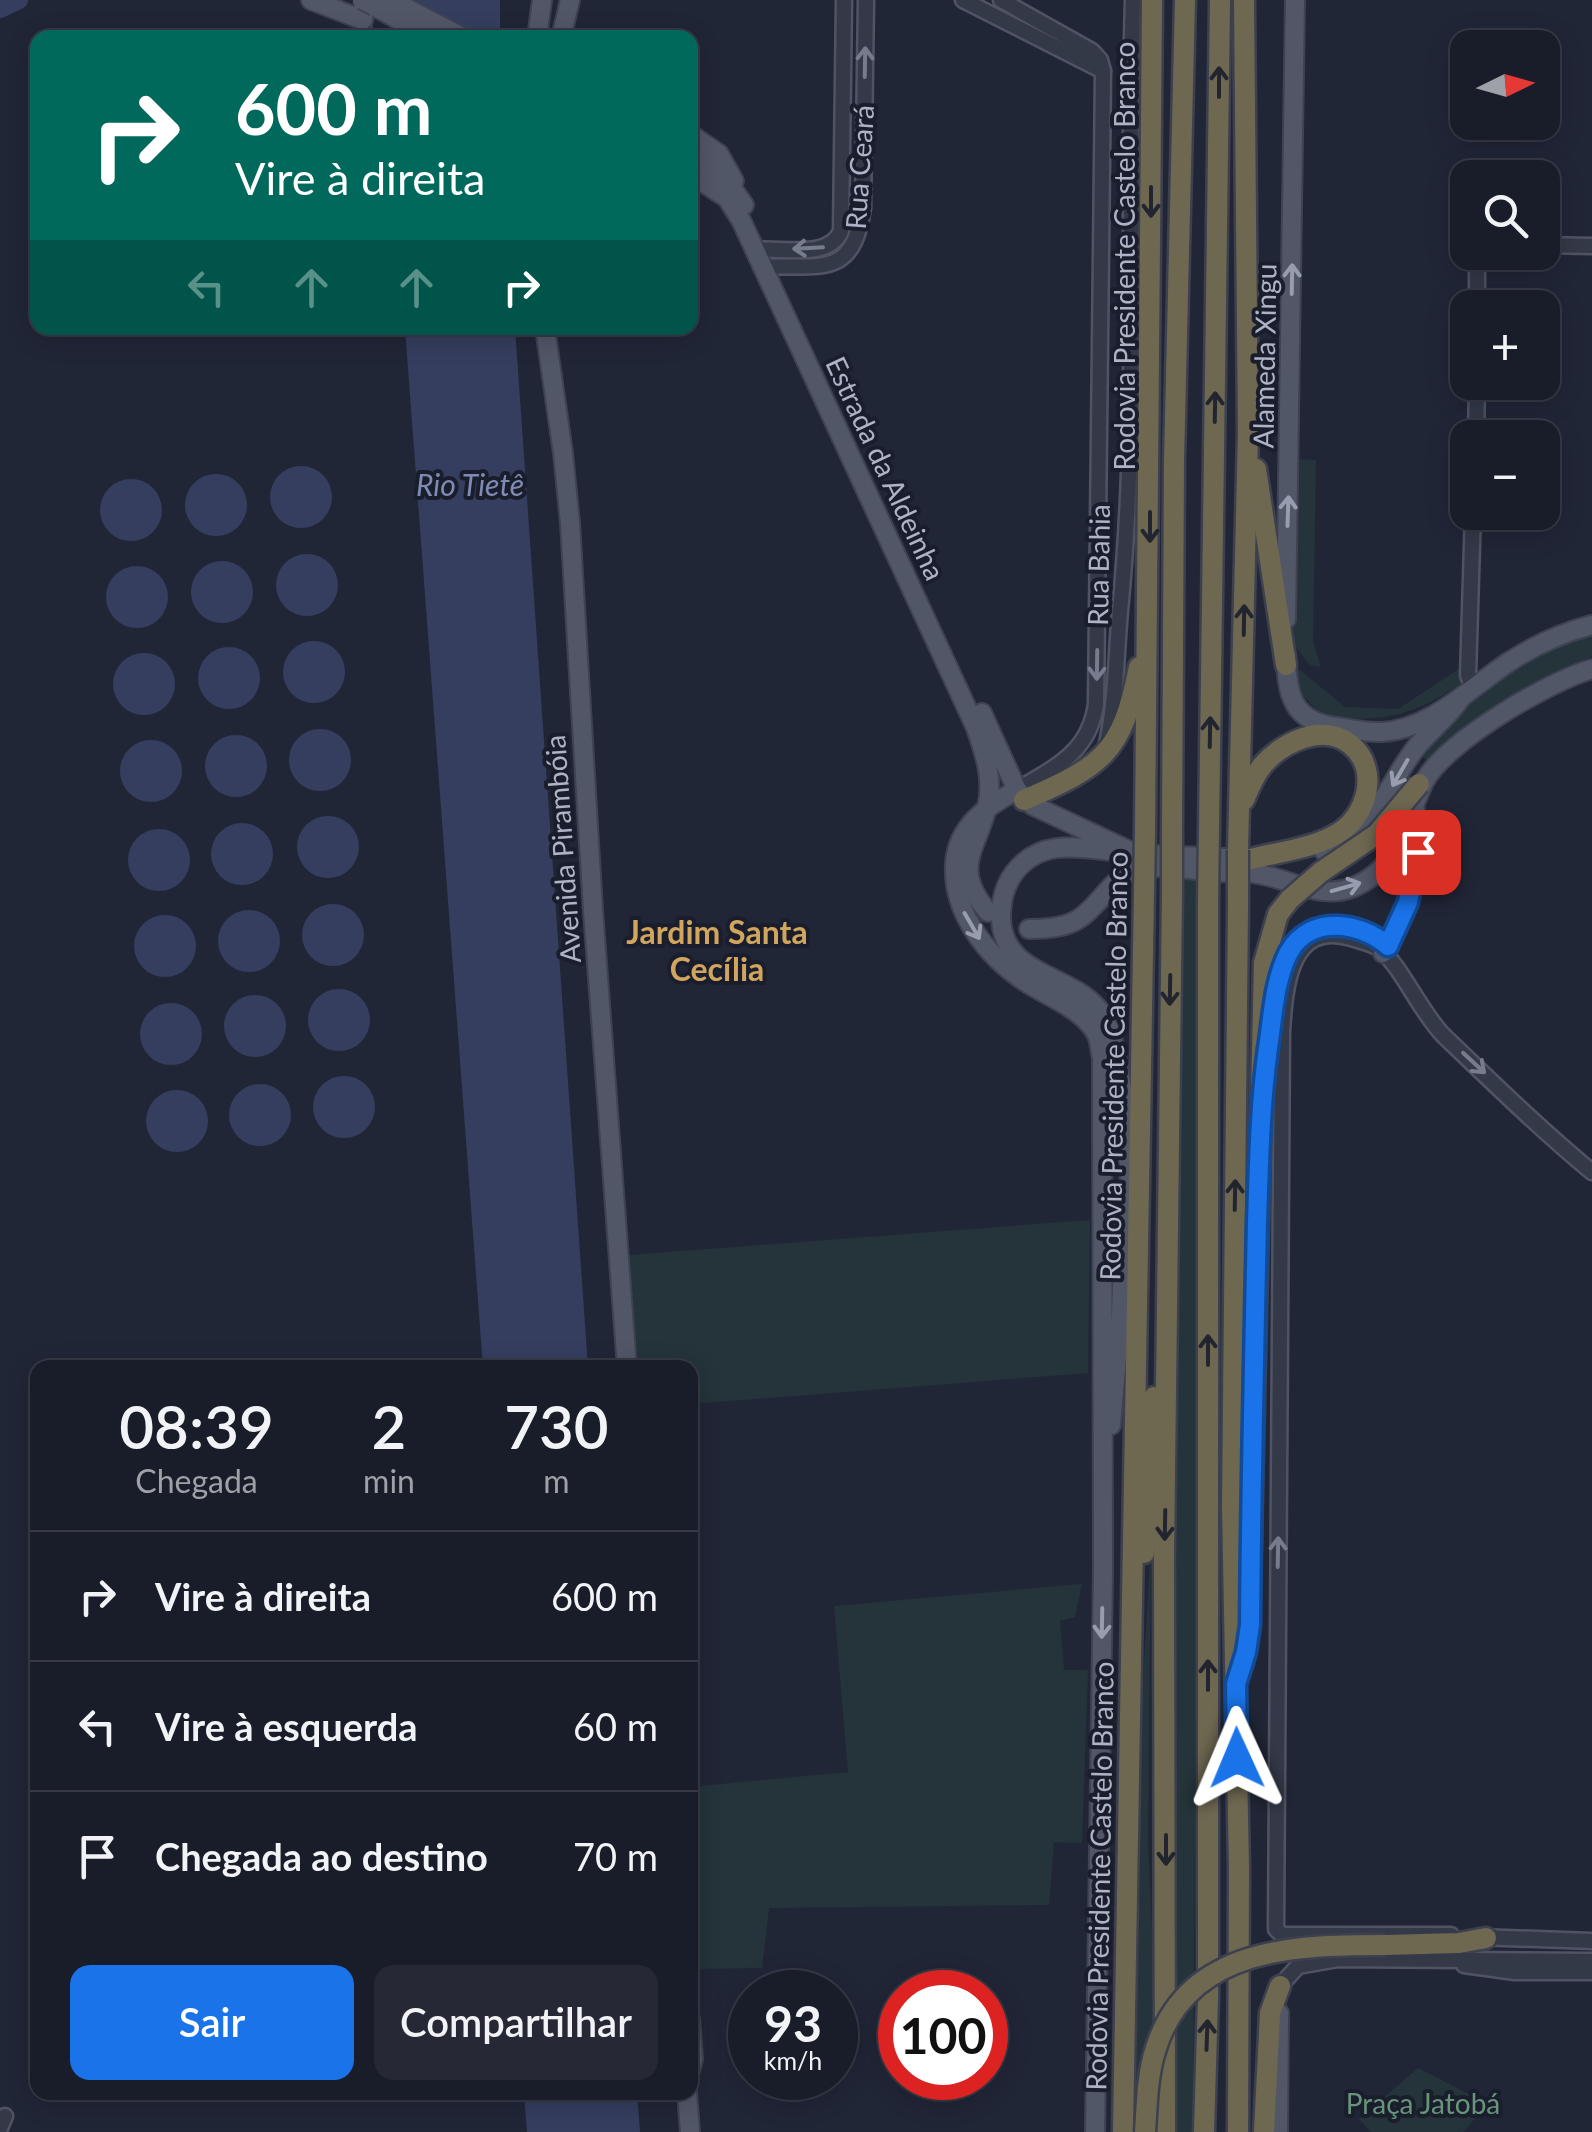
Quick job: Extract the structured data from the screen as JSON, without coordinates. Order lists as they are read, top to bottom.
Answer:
{
  "streets": {
    "highway": ["Rodovia Presidente Castelo Branco"],
    "main road": ["Alameda Xingu", "Estrada da Aldeinha", "Avenida Pirambóia"],
    "street": ["Rua Ceará", "Rua Bahia"]
  },
  "crossings": [
    ["Rua Ceará", "Estrada da Aldeinha"]
  ],
  "one_way": ["Alameda Xingu"],
  "districts": ["Jardim Santa Cecília"],
  "water": ["Rio Tietê"],
  "parks": ["Praça Jatobá"],
  "north": "right",
  "page": {
    "map_buttons": ["+", "−"],
    "turn": ["600 m", "Vire à direita"],
    "eta": [
      "08:39",
      "Chegada",
      "2",
      "min",
      "730",
      "m"
    ],
    "list": [
      {
        "name": "Vire à direita",
        "value": "600 m"
      },
      {
        "name": "Vire à esquerda",
        "value": "60 m"
      },
      {
        "name": "Chegada ao destino",
        "value": "70 m"
      }
    ],
    "buttons": ["Sair", "Compartilhar"],
    "speed": "93 km/h",
    "limit": "100"
  }
}
